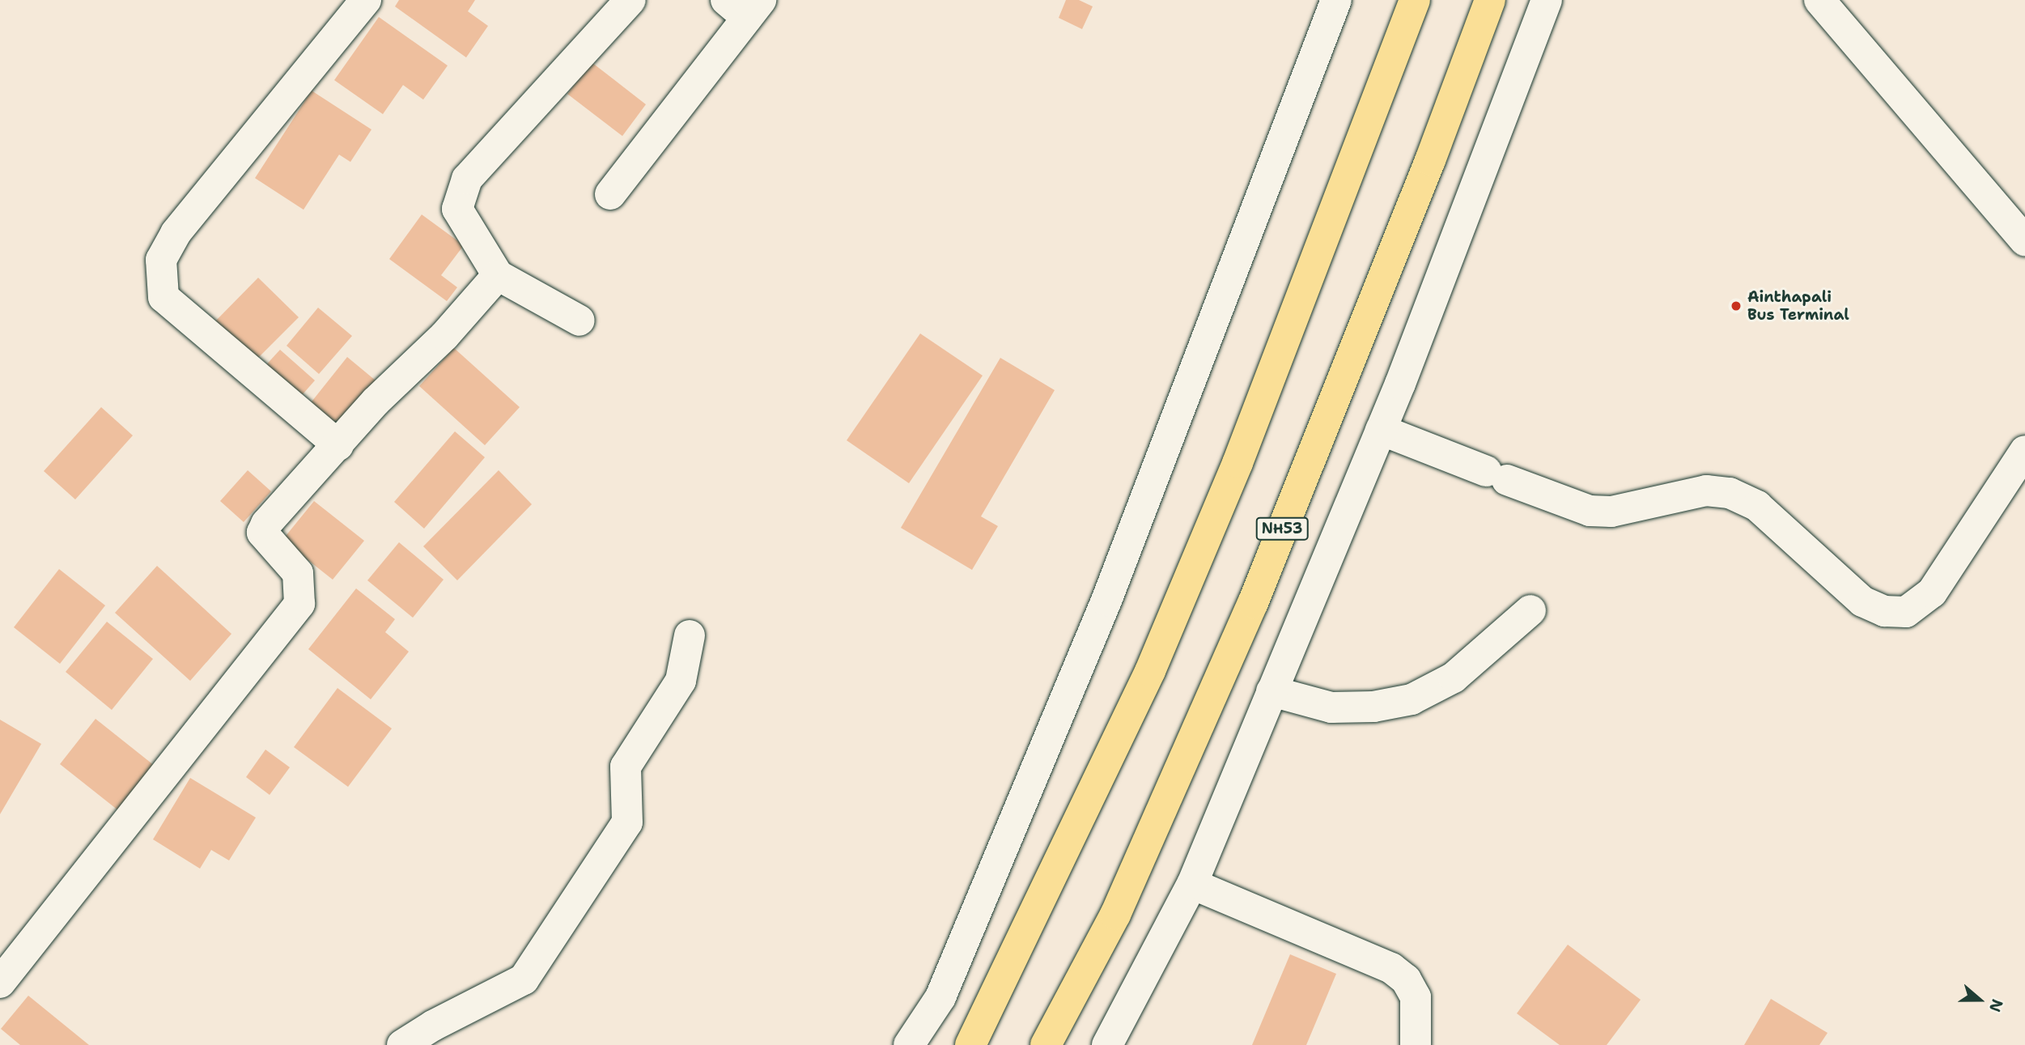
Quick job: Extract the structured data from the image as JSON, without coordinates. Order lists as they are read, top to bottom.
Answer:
{
  "streets": {
    "highway": ["NH53"]
  },
  "places": ["Ainthapali Bus Terminal"],
  "north": "right"
}
